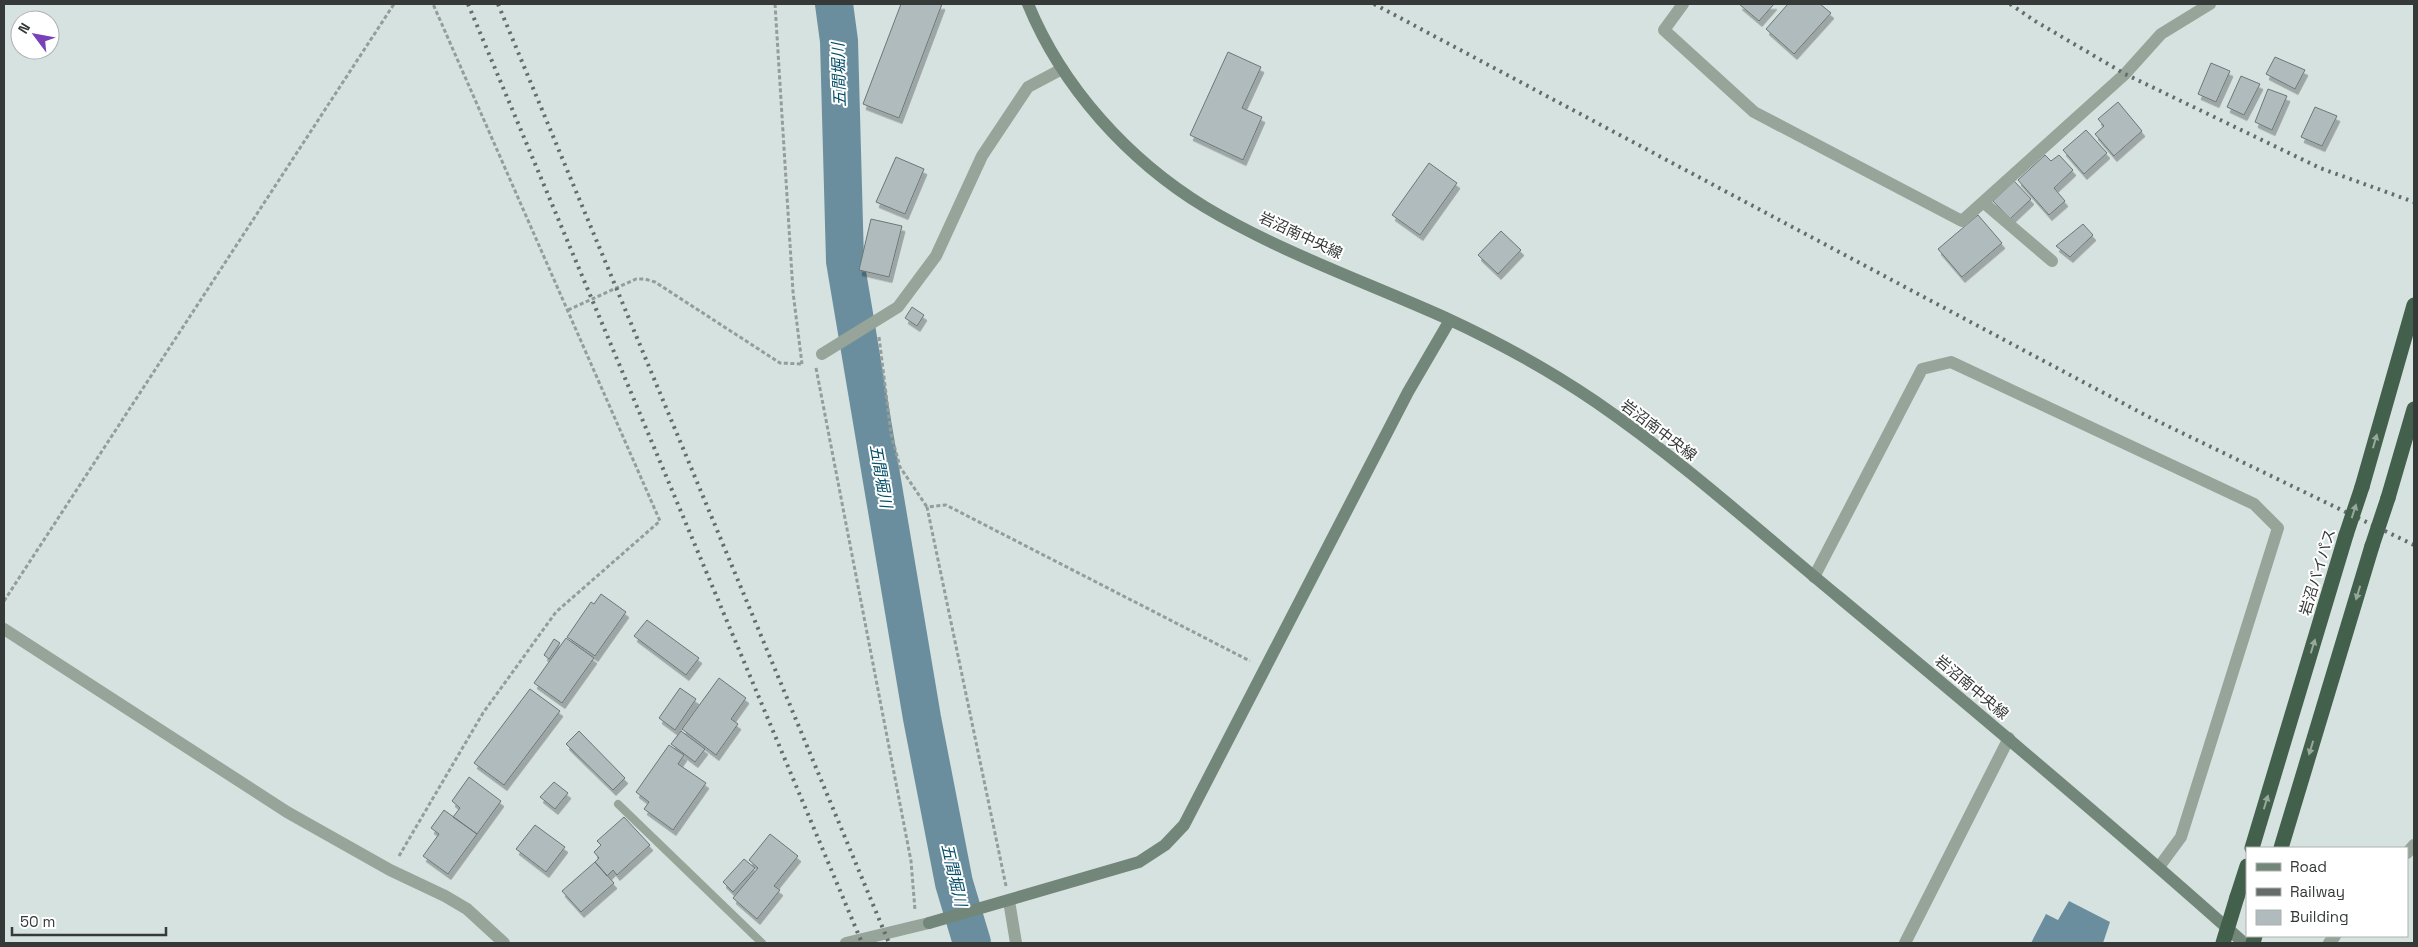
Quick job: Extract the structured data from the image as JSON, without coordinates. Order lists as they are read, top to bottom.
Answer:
{
  "streets": {
    "highway": ["岩沼バイパス"],
    "street": ["岩沼南中央線"]
  },
  "water": ["五間堀川"],
  "legend": ["Road", "Railway", "Building"],
  "scale_bar": "50 m",
  "north": "top left"
}
